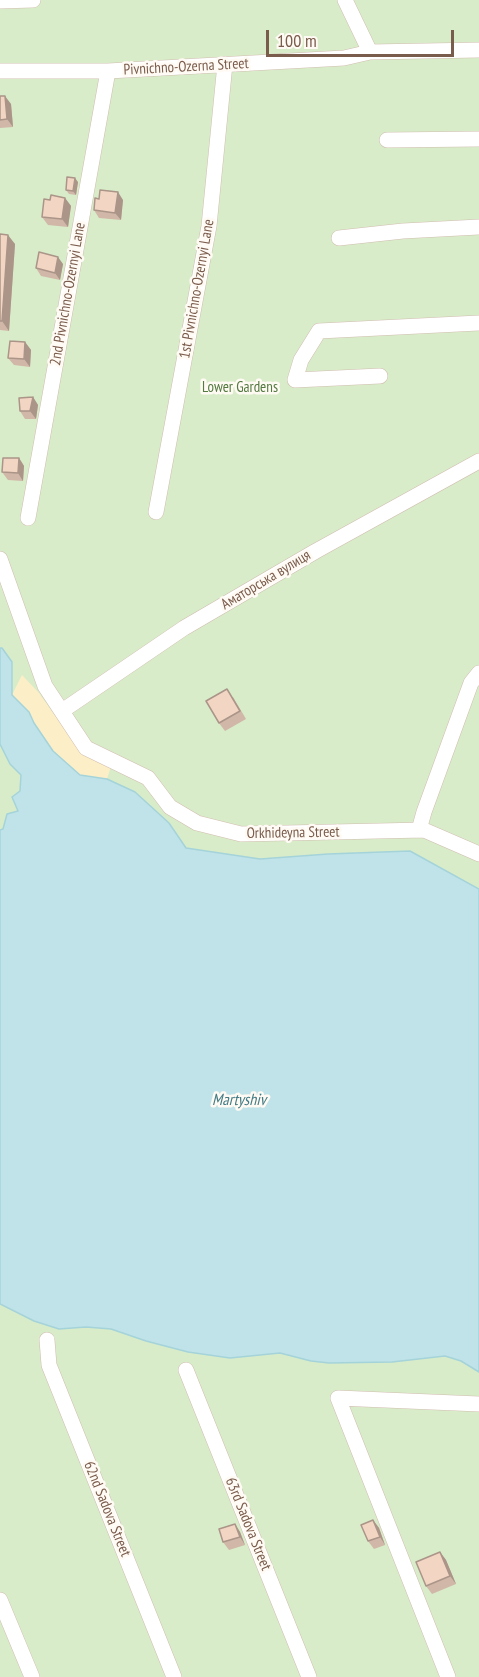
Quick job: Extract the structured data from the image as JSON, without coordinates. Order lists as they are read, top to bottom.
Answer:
{
  "streets": {
    "street": [
      "Pivnichno-Ozerna Street",
      "1st Pivnichno-Ozernyi Lane",
      "2nd Pivnichno-Ozernyi Lane",
      "Аматорська вулиця",
      "Orkhideyna Street",
      "62nd Sadova Street",
      "63rd Sadova Street"
    ]
  },
  "crossings": [
    ["Pivnichno-Ozerna Street", "1st Pivnichno-Ozernyi Lane"],
    ["Pivnichno-Ozerna Street", "2nd Pivnichno-Ozernyi Lane"],
    ["Аматорська вулиця", "Orkhideyna Street"]
  ],
  "water": ["Martyshiv"],
  "parks": ["Lower Gardens"],
  "scale_bar": "100 m"
}
